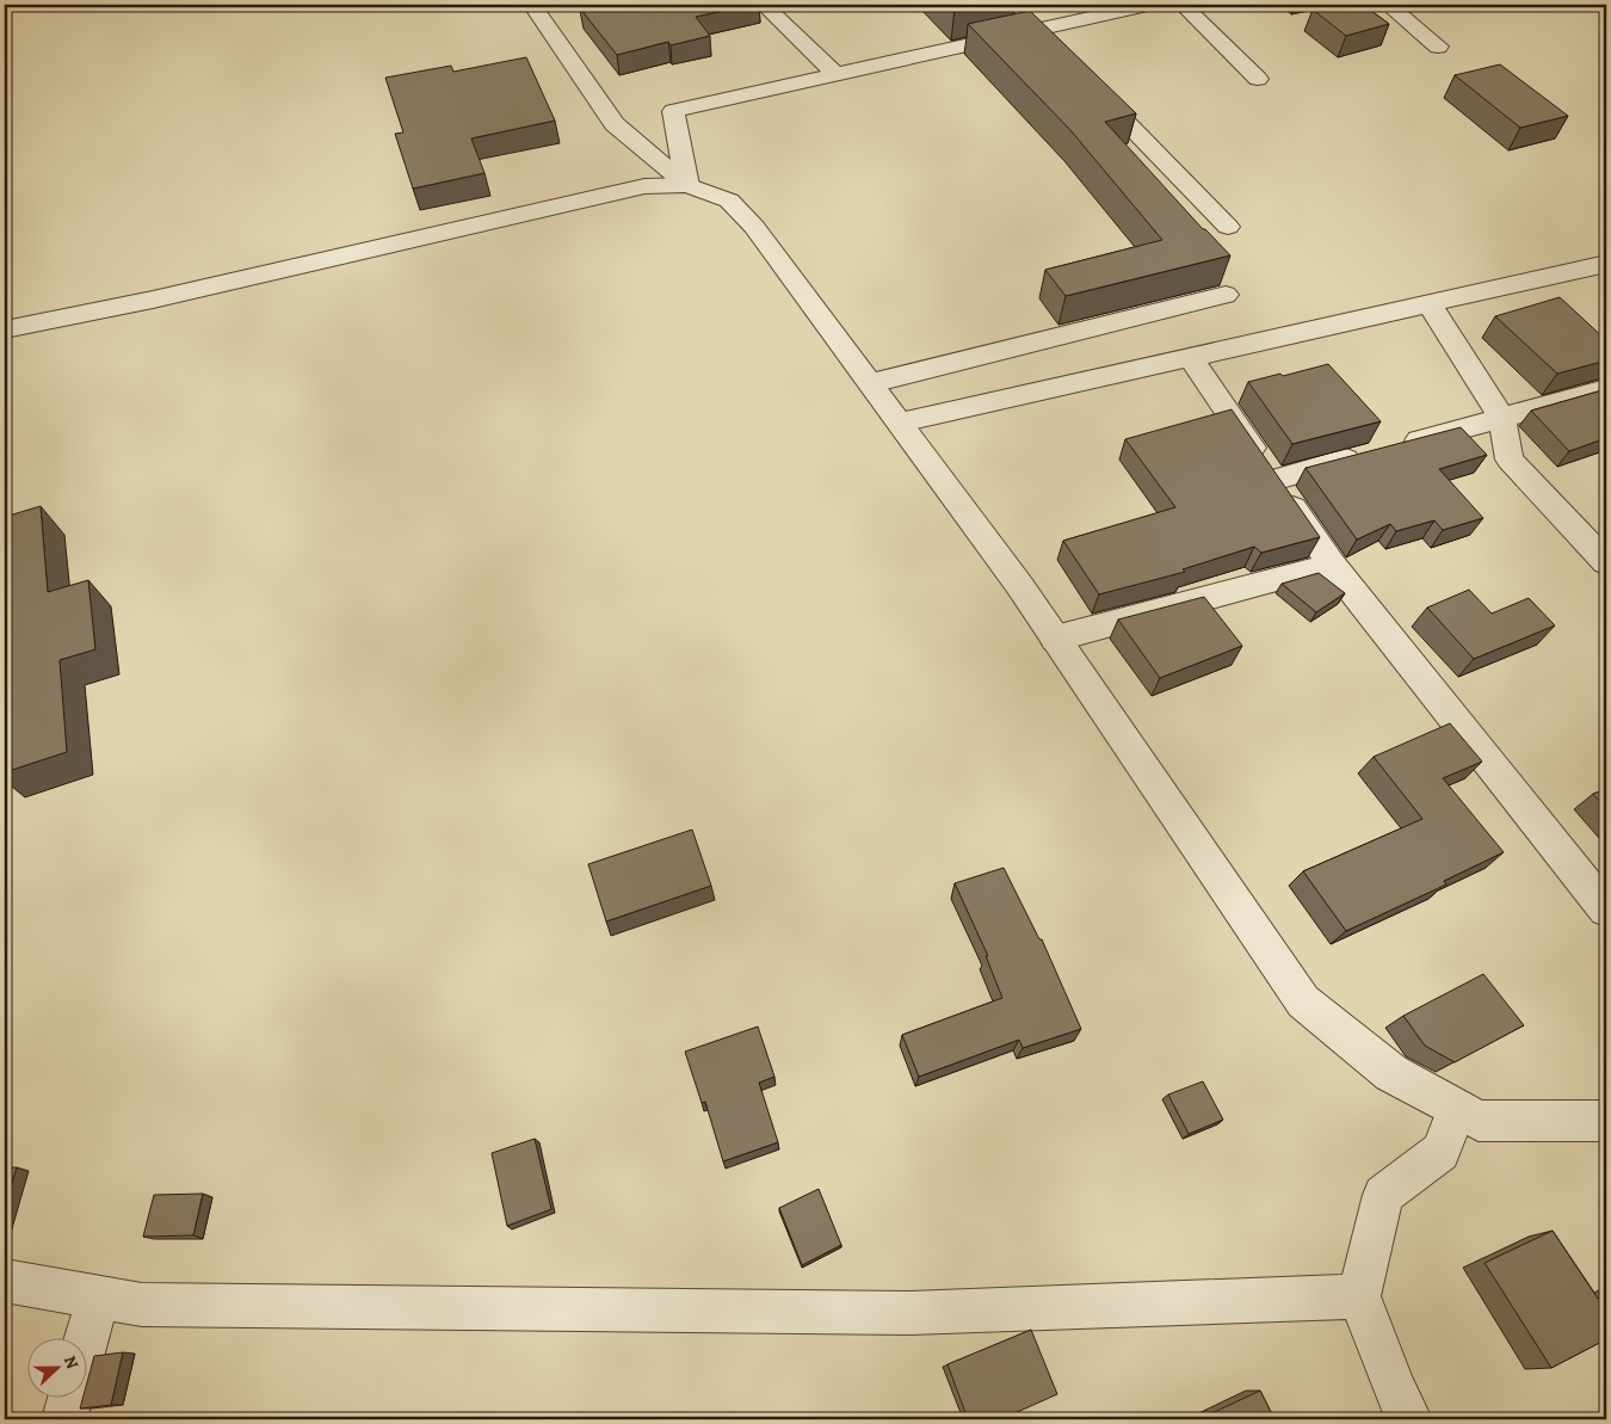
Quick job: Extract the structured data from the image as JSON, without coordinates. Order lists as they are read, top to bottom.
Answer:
{
  "north": "right"
}
